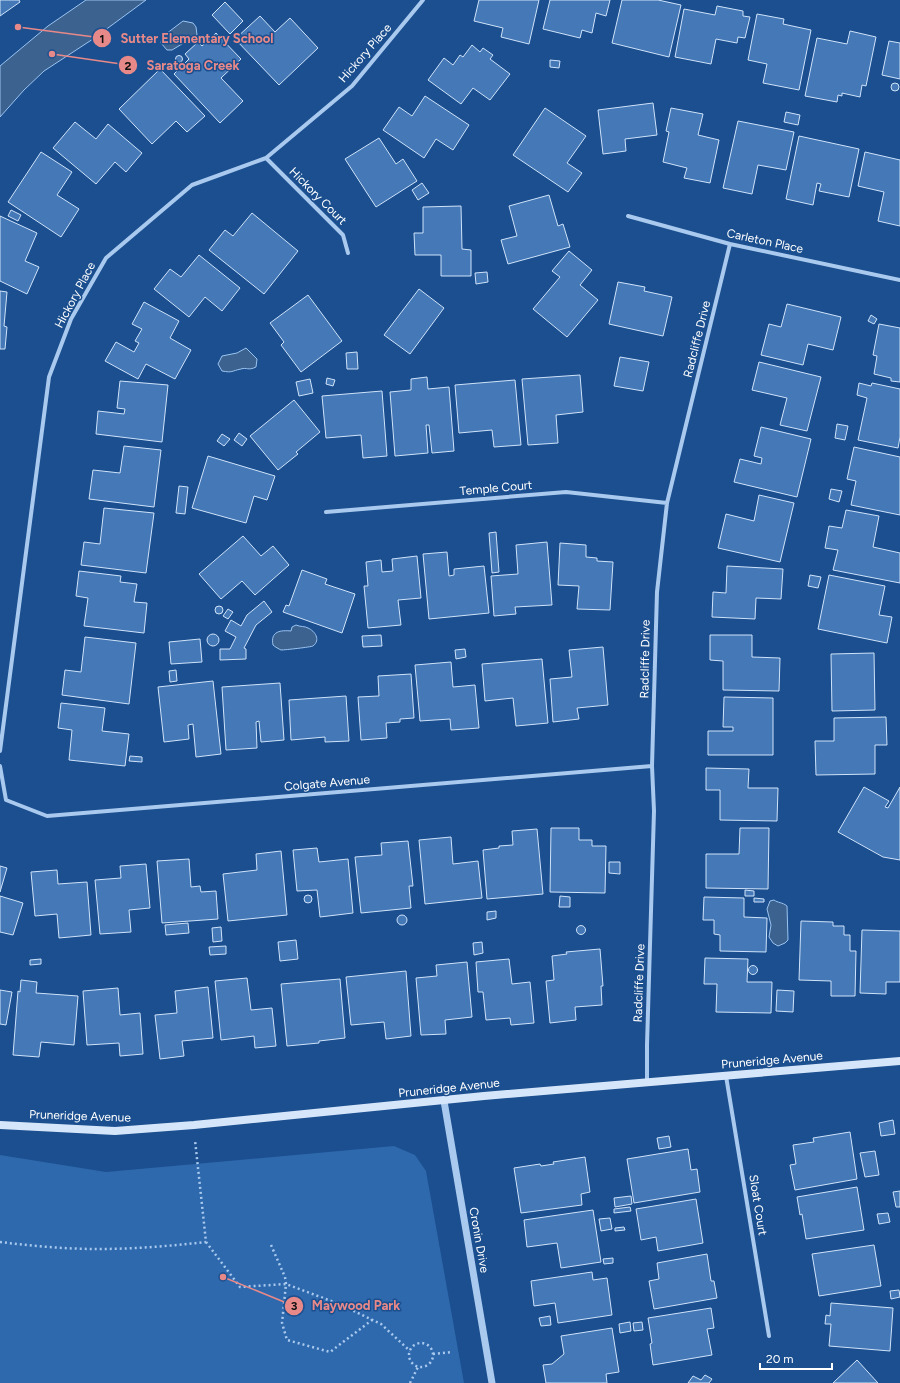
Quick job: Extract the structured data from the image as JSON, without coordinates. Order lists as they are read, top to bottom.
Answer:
{
  "streets": {
    "main road": ["Pruneridge Avenue"],
    "street": [
      "Hickory Place",
      "Hickory Court",
      "Carleton Place",
      "Radcliffe Drive",
      "Temple Court",
      "Colgate Avenue",
      "Sloat Court",
      "Cronin Drive"
    ]
  },
  "crossings": [
    ["Hickory Place", "Hickory Court"],
    ["Carleton Place", "Radcliffe Drive"],
    ["Radcliffe Drive", "Temple Court"],
    ["Radcliffe Drive", "Colgate Avenue"],
    ["Radcliffe Drive", "Pruneridge Avenue"],
    ["Pruneridge Avenue", "Sloat Court"],
    ["Pruneridge Avenue", "Cronin Drive"]
  ],
  "places": ["Sutter Elementary School", "Saratoga Creek", "Maywood Park"],
  "scale_bar": "20 m"
}
